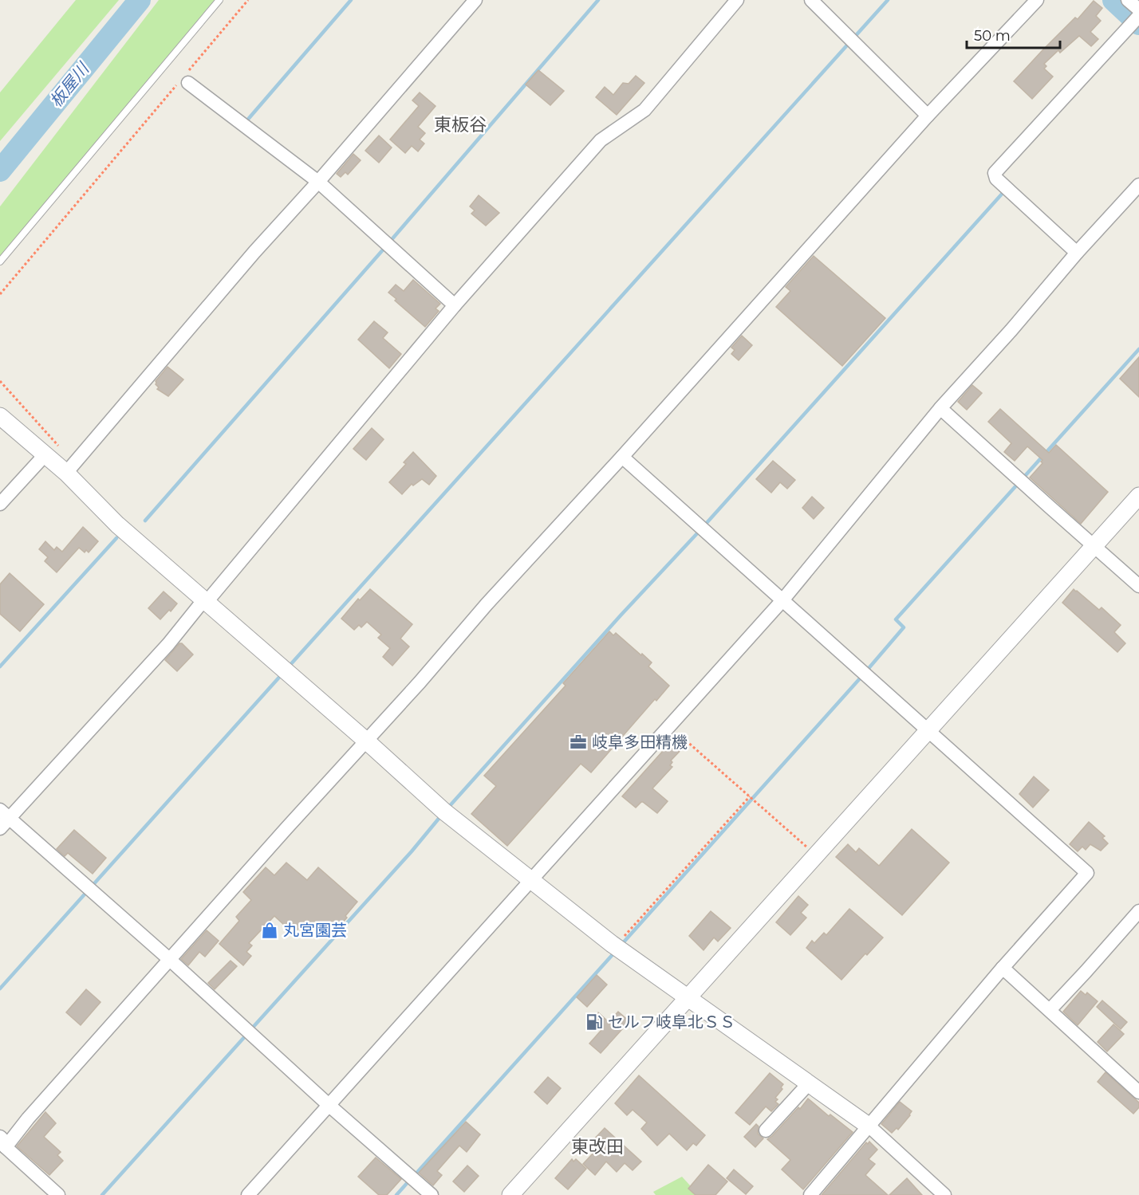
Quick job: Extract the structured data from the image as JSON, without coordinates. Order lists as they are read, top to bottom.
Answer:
{
  "districts": ["東板谷", "東改田"],
  "water": ["板屋川"],
  "places": {
    "office": ["岐阜多田精機"],
    "shop": ["丸宮園芸"],
    "fuel station": ["セルフ岐阜北ＳＳ"]
  },
  "scale_bar": "50 m"
}
